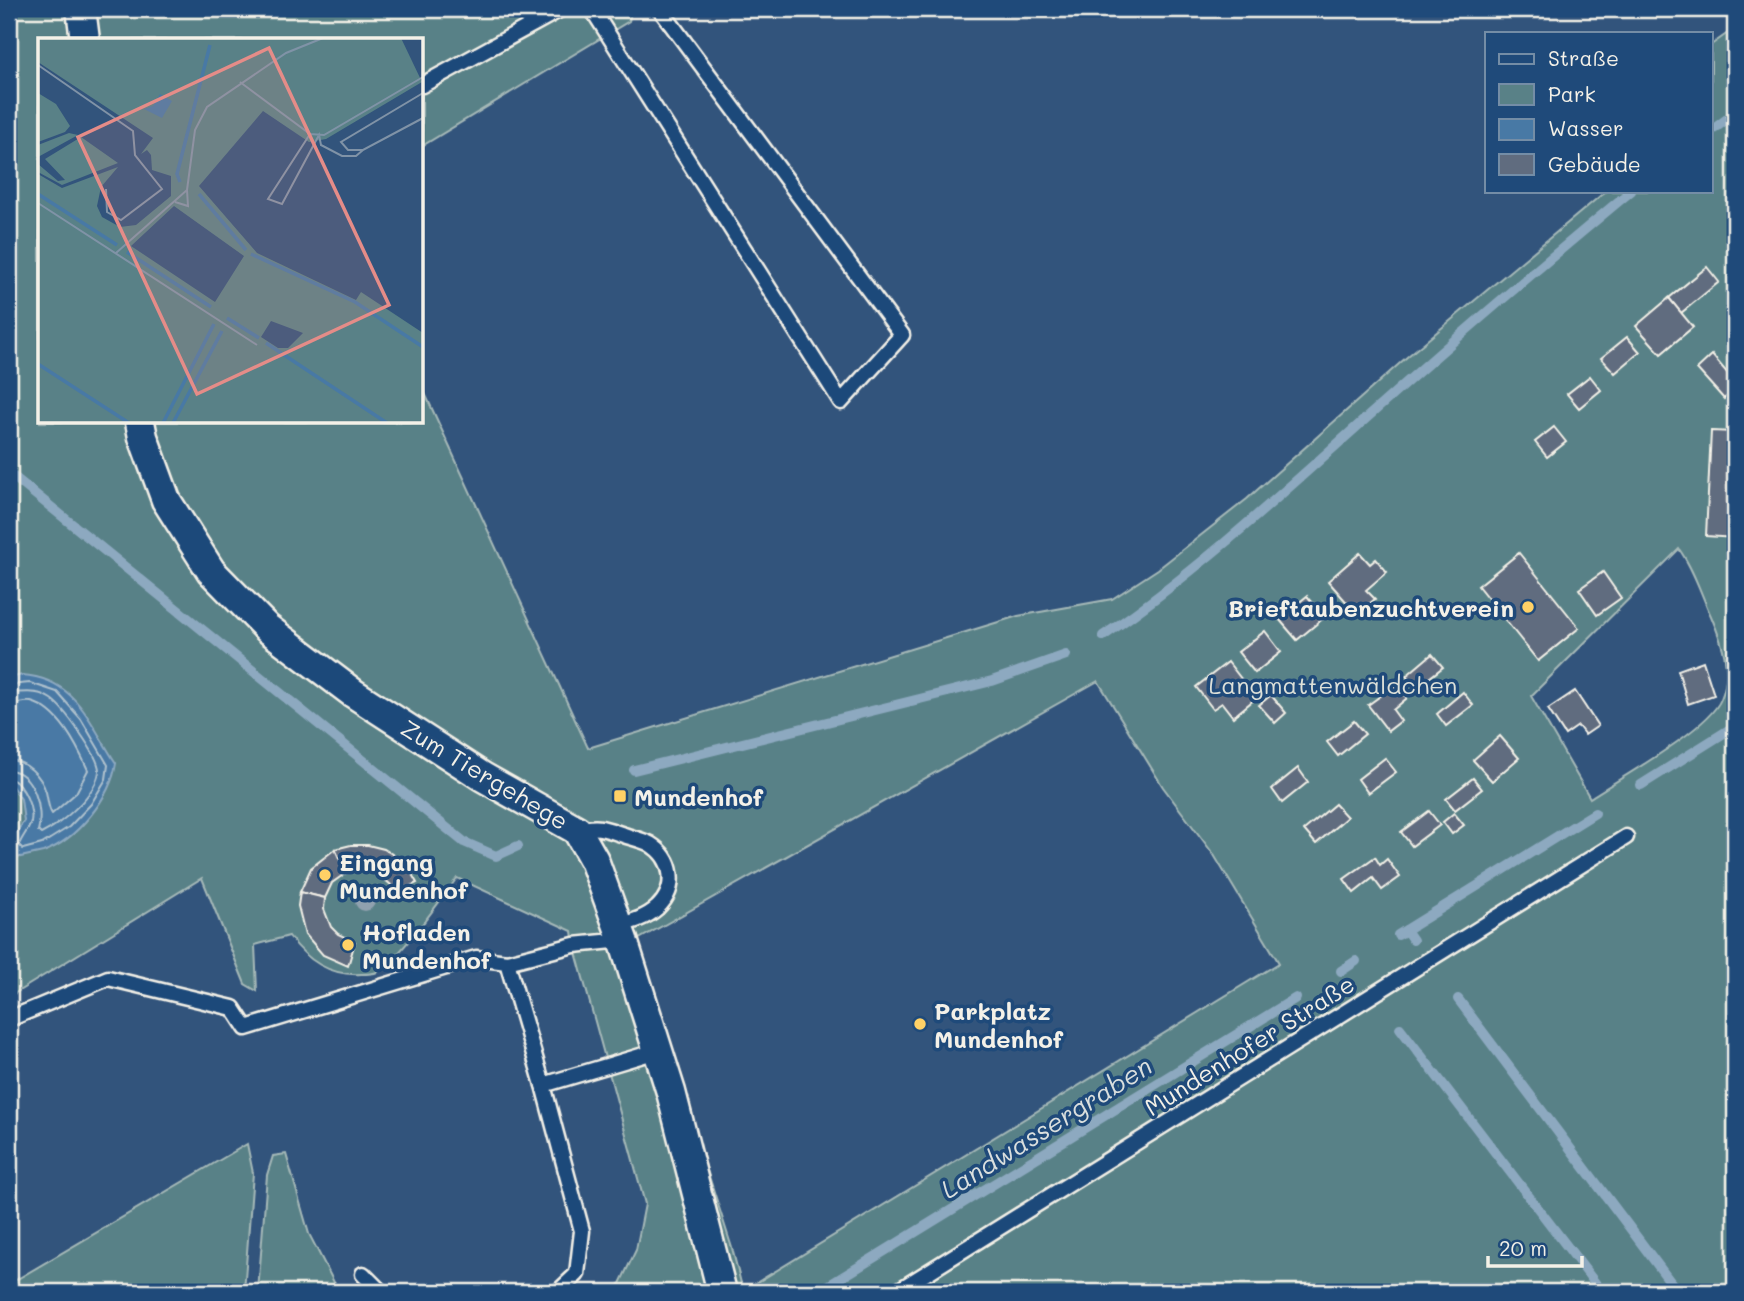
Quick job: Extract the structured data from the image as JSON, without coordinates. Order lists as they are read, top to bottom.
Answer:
{
  "streets": {
    "street": ["Zum Tiergehege"],
    "lane": ["Mundenhofer Straße"]
  },
  "water": ["Landwassergraben"],
  "parks": ["Langmattenwäldchen"],
  "places": {
    "other": [
      "Brieftaubenzuchtverein",
      "Eingang Mundenhof",
      "Hofladen Mundenhof",
      "Parkplatz Mundenhof"
    ],
    "transit": ["Mundenhof"]
  },
  "legend": [
    "Straße",
    "Park",
    "Wasser",
    "Gebäude"
  ],
  "scale_bar": "20 m"
}
